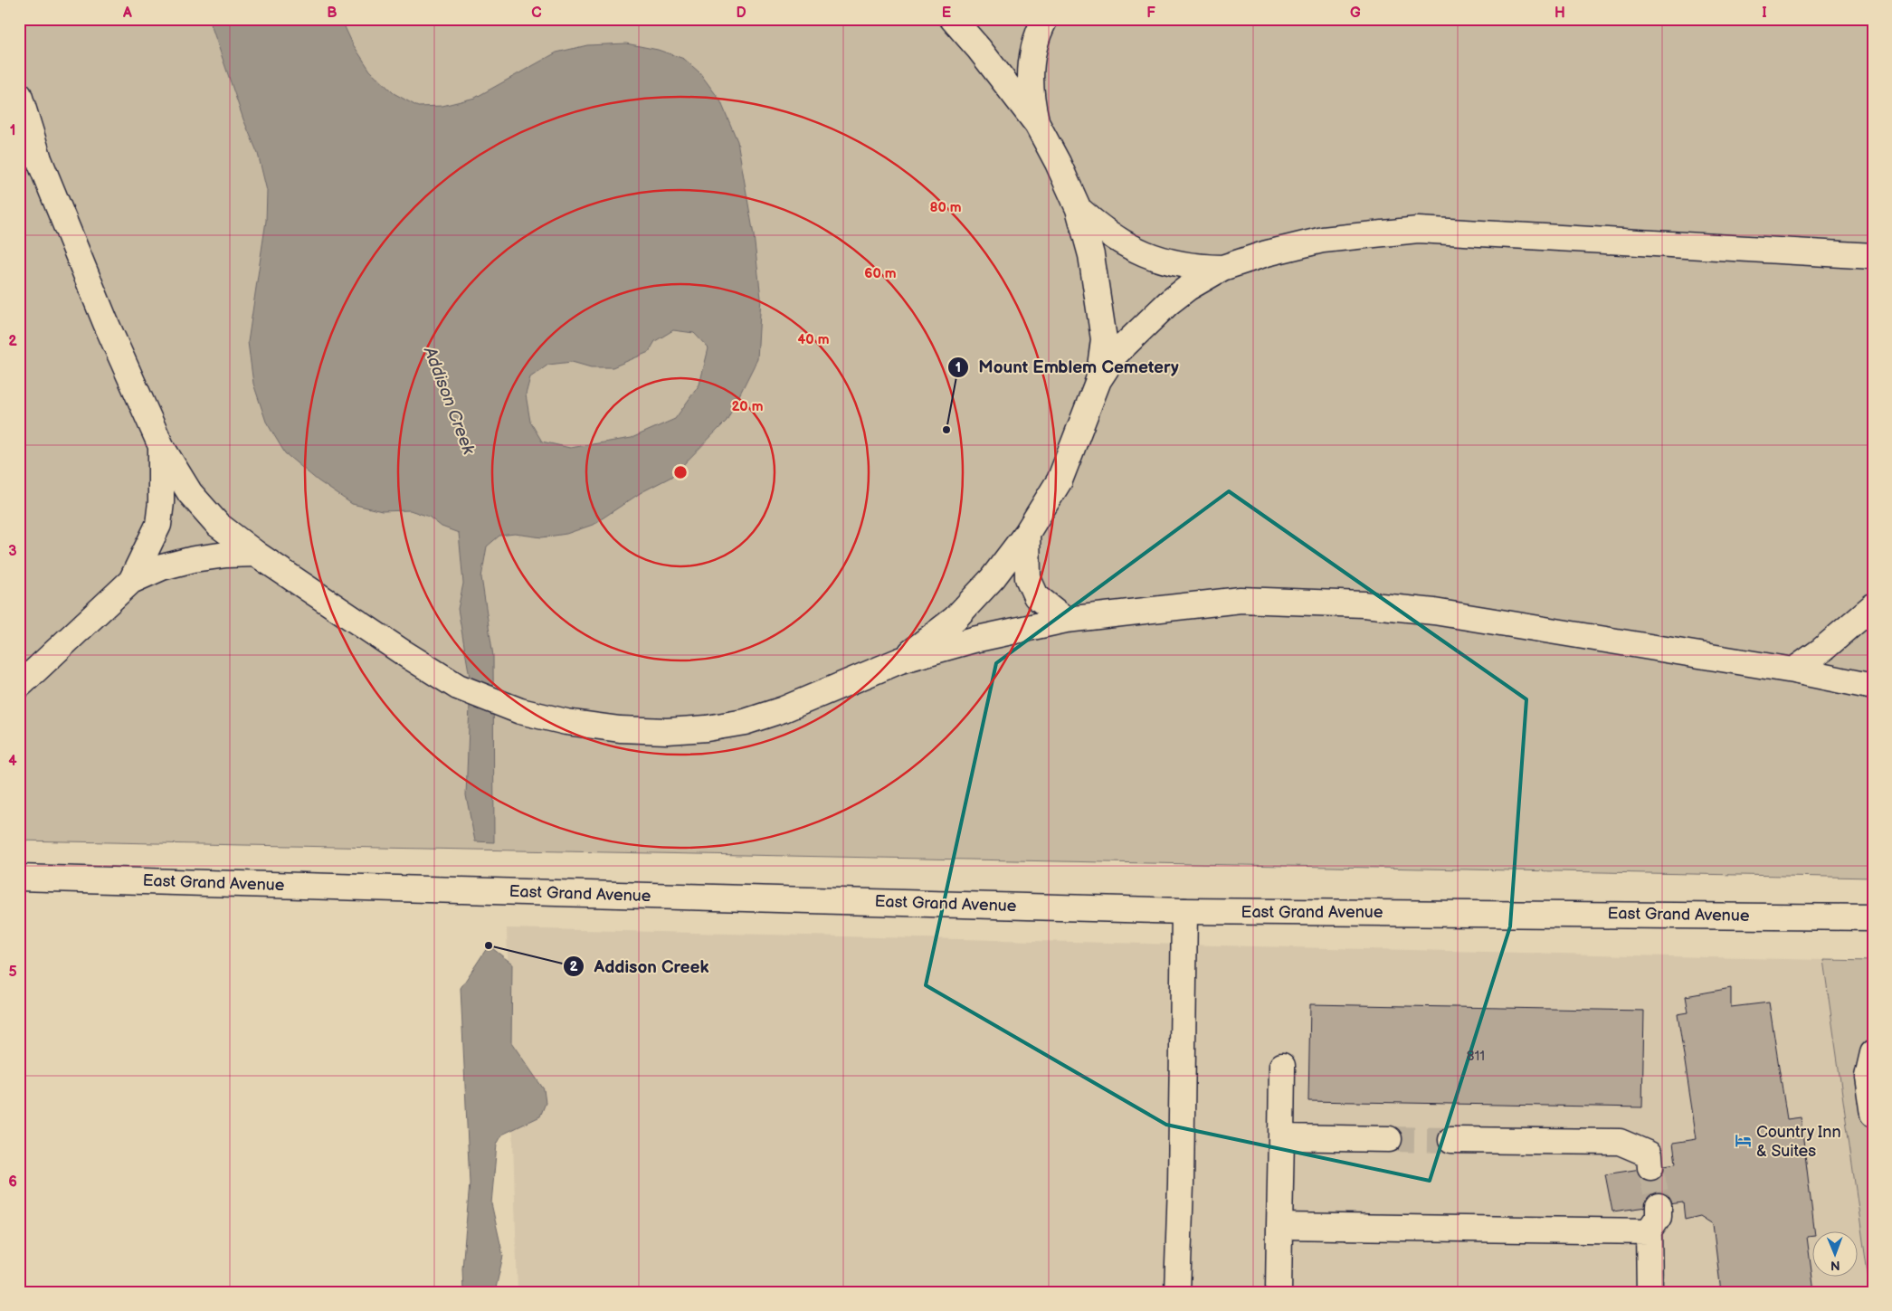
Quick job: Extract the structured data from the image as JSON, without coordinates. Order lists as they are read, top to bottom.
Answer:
{
  "streets": {
    "main road": ["East Grand Avenue"]
  },
  "water": ["Addison Creek"],
  "places": {
    "other": ["Mount Emblem Cemetery", "Addison Creek"],
    "hotel": ["Country Inn & Suites"]
  },
  "house_numbers": ["811"],
  "north": "bottom",
  "grid": {
    "columns": [
      "A",
      "B",
      "C",
      "D",
      "E",
      "F",
      "G",
      "H",
      "I"
    ],
    "rows": [
      "1",
      "2",
      "3",
      "4",
      "5",
      "6"
    ]
  },
  "rings": [
    "80 m",
    "60 m",
    "40 m",
    "20 m"
  ]
}
